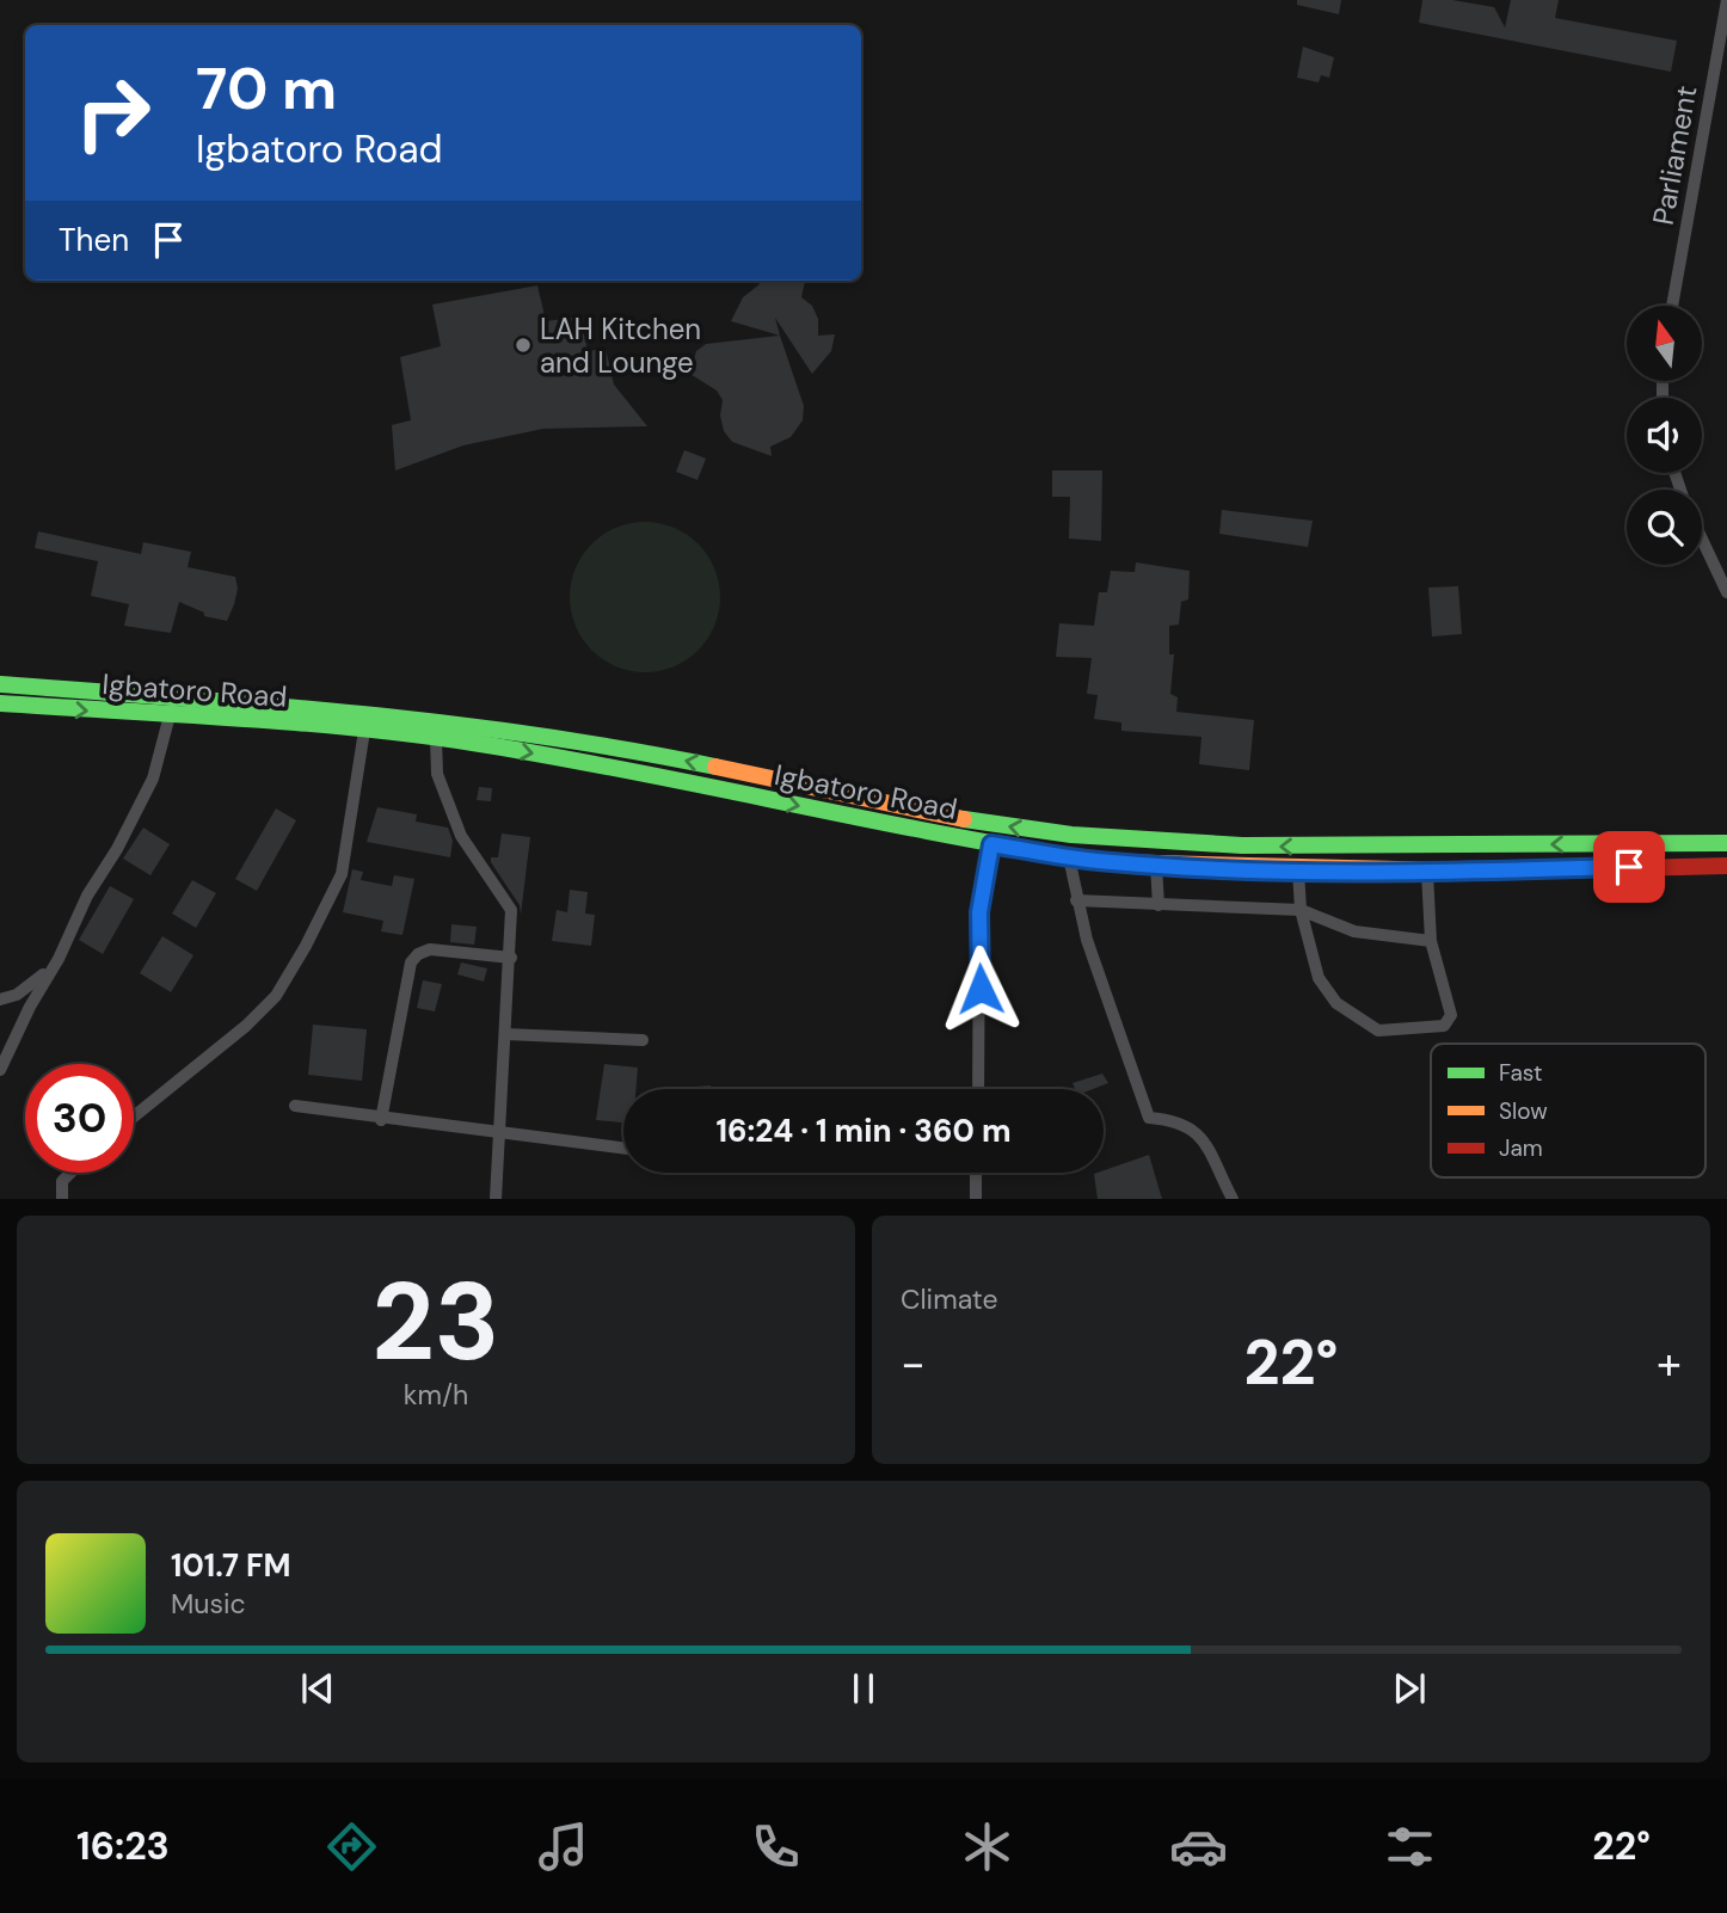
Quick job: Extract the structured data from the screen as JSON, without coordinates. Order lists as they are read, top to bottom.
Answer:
{
  "streets": {
    "street": ["Parliament", "Igbatoro Road"]
  },
  "places": ["LAH Kitchen and Lounge"],
  "legend": ["Fast", "Slow", "Jam"],
  "north": "top",
  "page": {
    "turn": ["70 m", "Igbatoro Road"],
    "then": "Then",
    "limit": "30",
    "trip": "16:24 · 1 min · 360 m",
    "tile": [
      ["23", "km/h"],
      "Climate"
    ],
    "heat": ["−", "22°", "+"],
    "song": ["101.7 FM", "Music"],
    "tabs": ["16:23", "22°"]
  }
}
